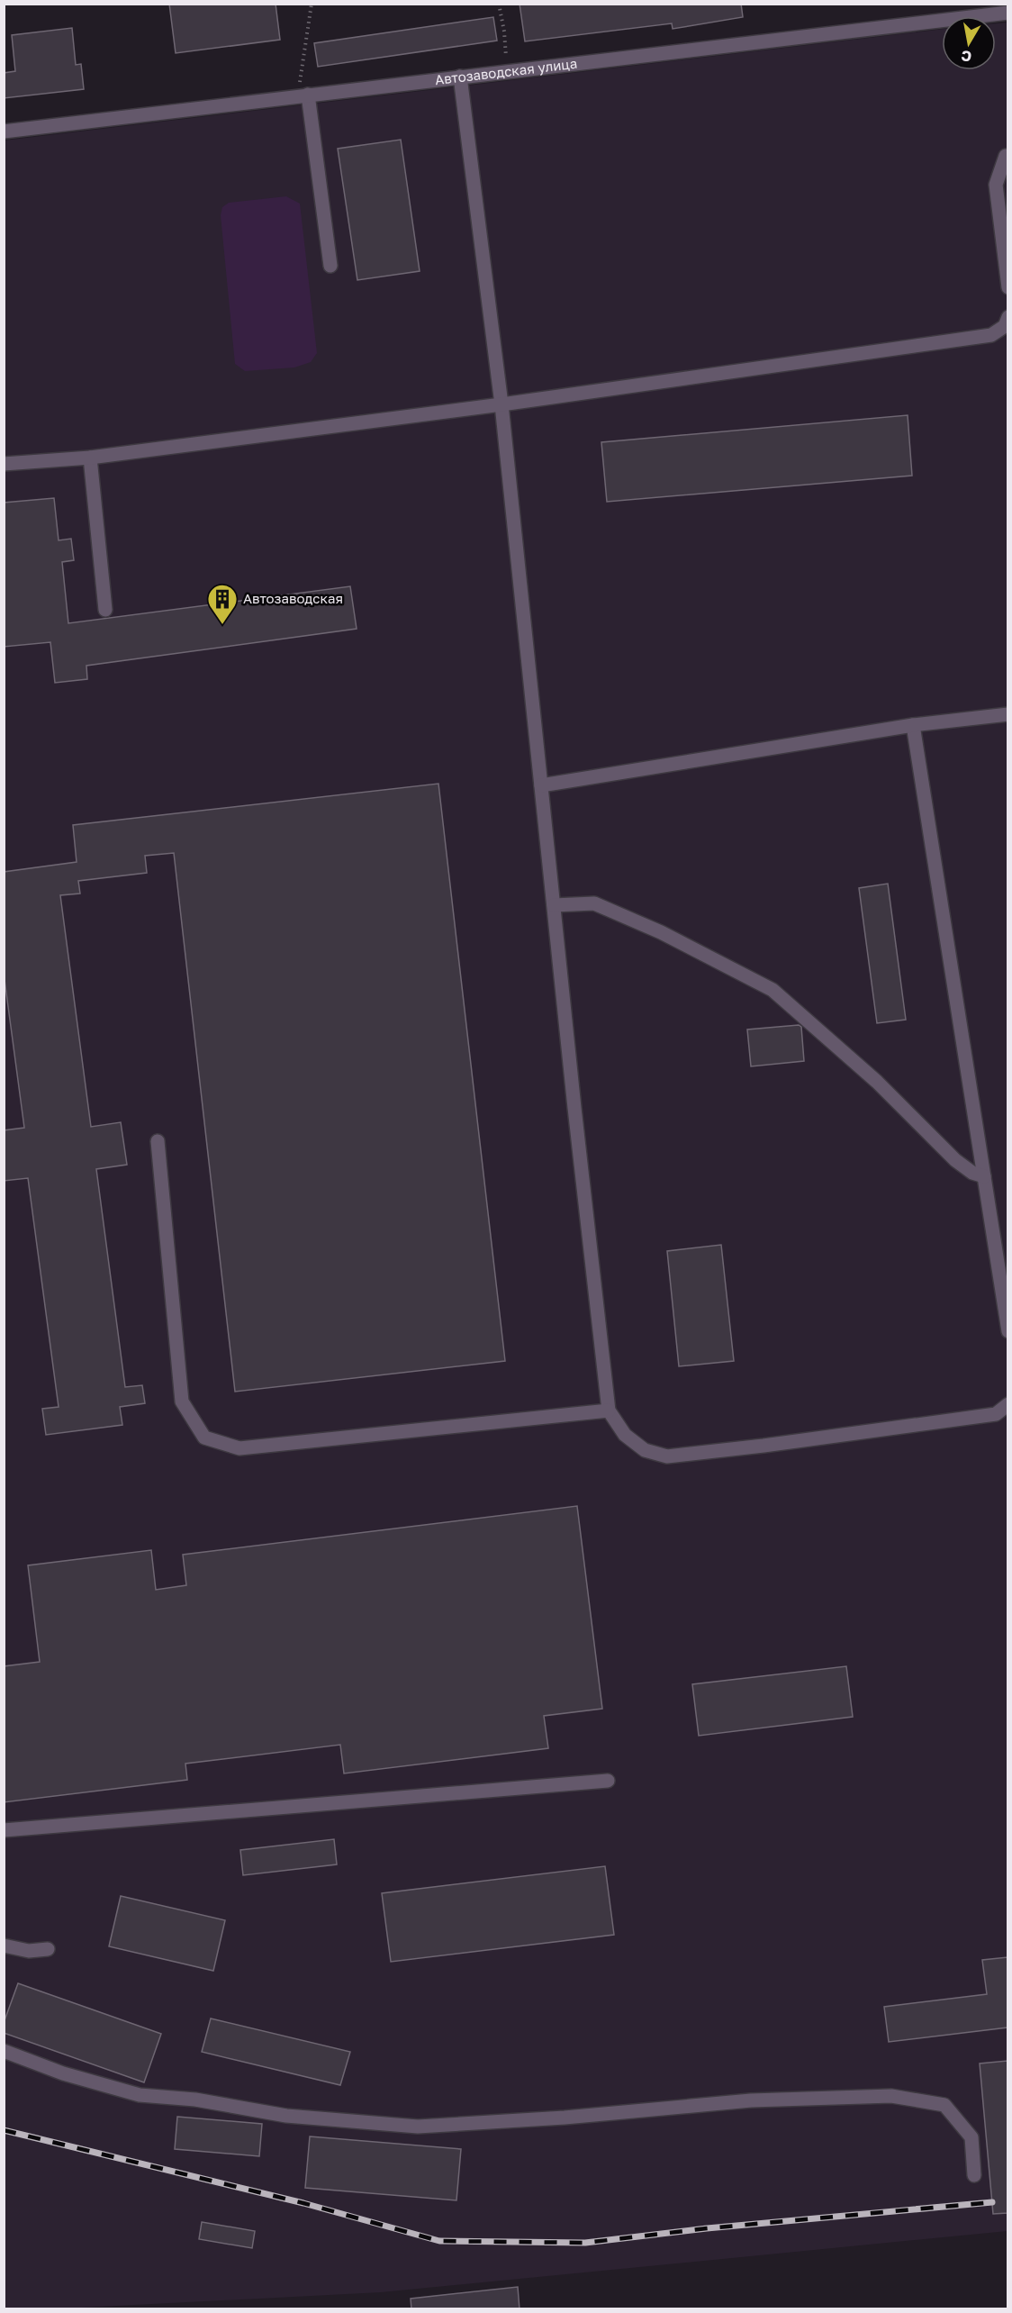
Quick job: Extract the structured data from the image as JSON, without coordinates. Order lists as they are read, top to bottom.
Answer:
{
  "streets": {
    "street": ["Автозаводская улица"]
  },
  "places": {
    "building": ["Автозаводская"]
  },
  "north": "bottom"
}
